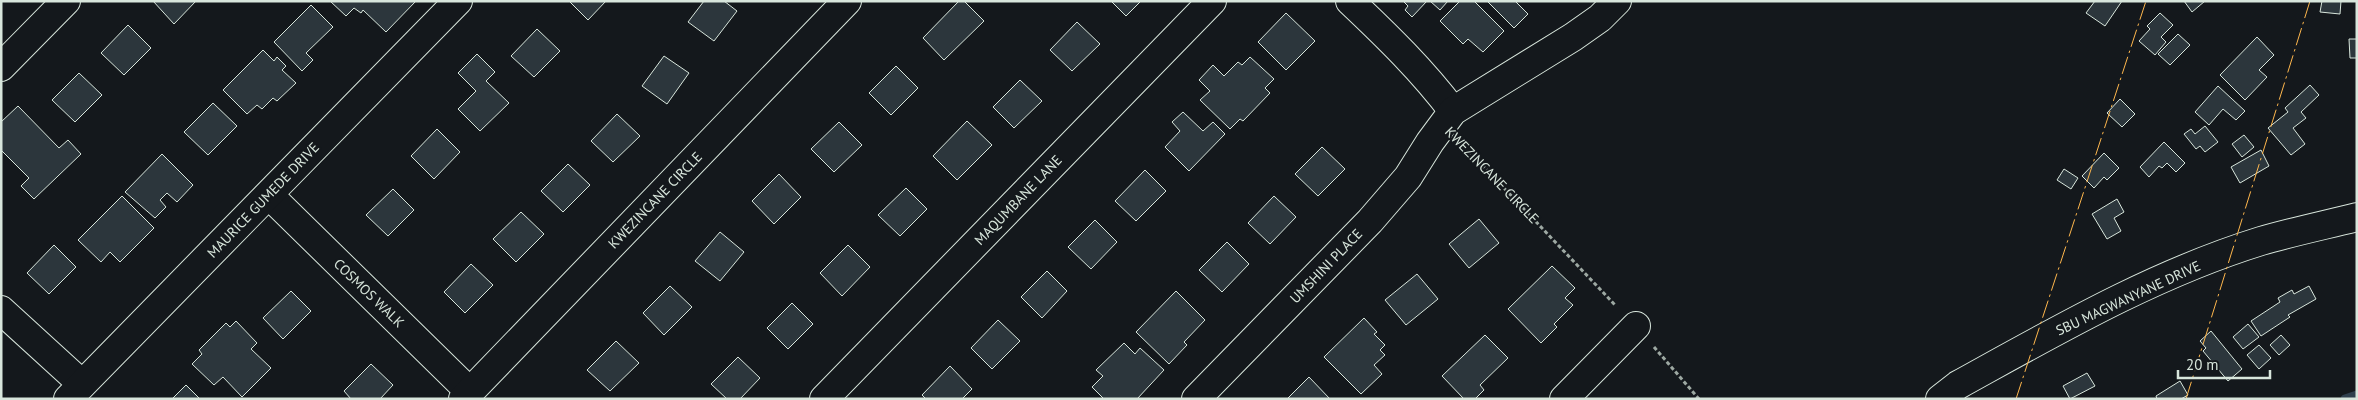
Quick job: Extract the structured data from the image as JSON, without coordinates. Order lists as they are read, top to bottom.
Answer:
{
  "streets": {
    "street": [
      "KWEZINCANE CIRCLE",
      "MAURICE GUMEDE DRIVE",
      "MAQUMBANE LANE",
      "UMSHINI PLACE",
      "COSMOS WALK",
      "SBU MAGWANYANE DRIVE"
    ]
  },
  "crossings": [
    ["KWEZINCANE CIRCLE", "UMSHINI PLACE"],
    ["KWEZINCANE CIRCLE", "COSMOS WALK"],
    ["MAURICE GUMEDE DRIVE", "COSMOS WALK"]
  ],
  "scale_bar": "20 m"
}
